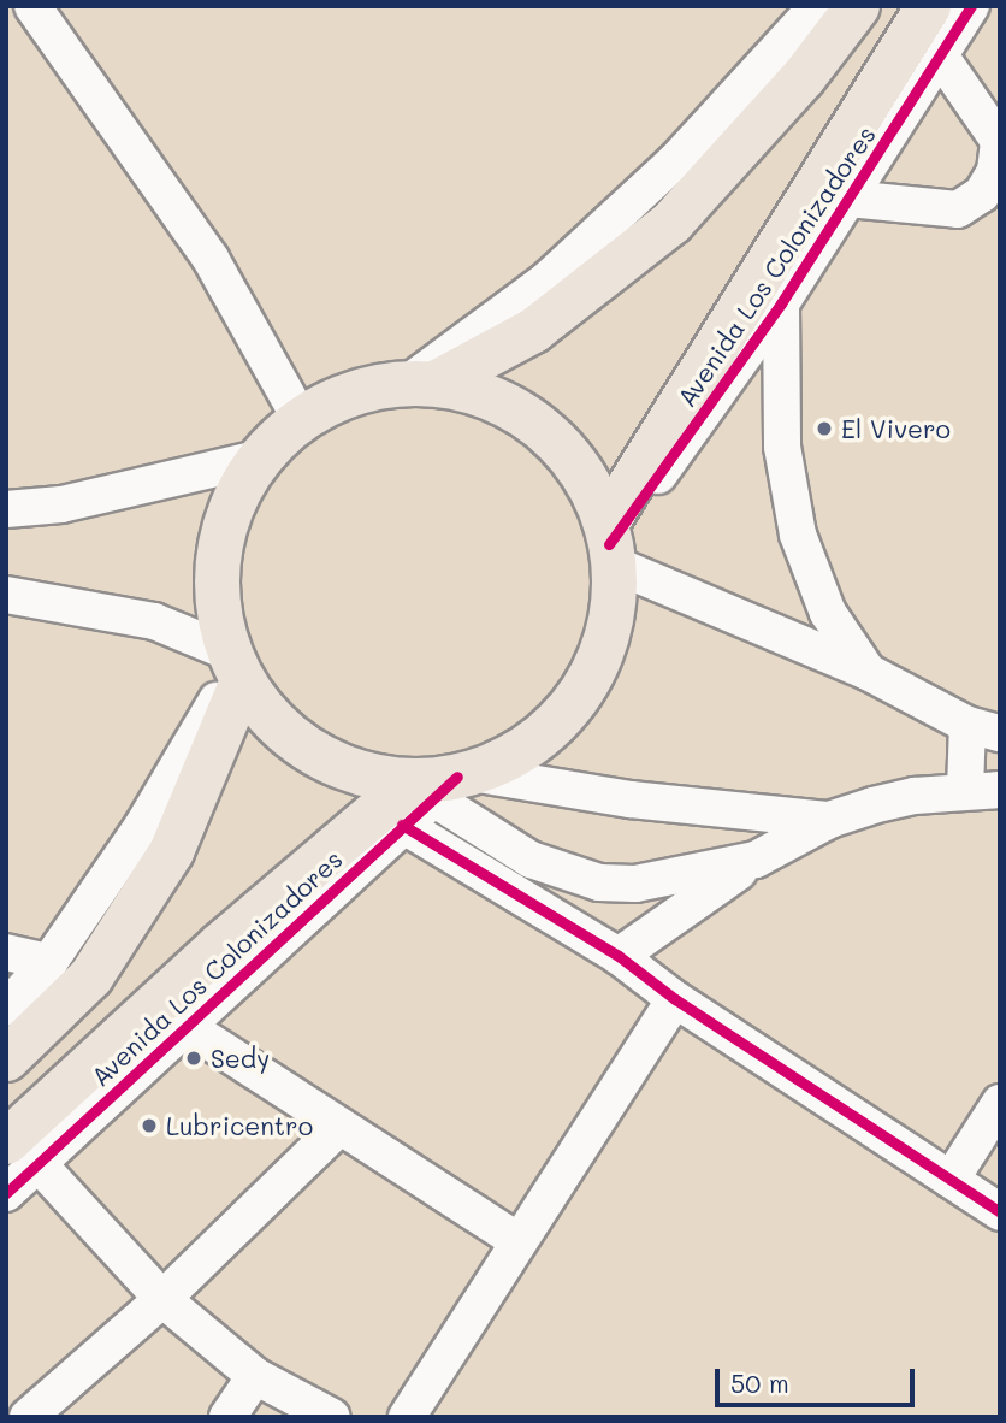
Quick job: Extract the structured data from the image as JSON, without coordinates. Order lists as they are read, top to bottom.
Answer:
{
  "streets": {
    "main road": ["Avenida Los Colonizadores"]
  },
  "places": ["El Vivero", "Sedy", "Lubricentro"],
  "scale_bar": "50 m"
}
